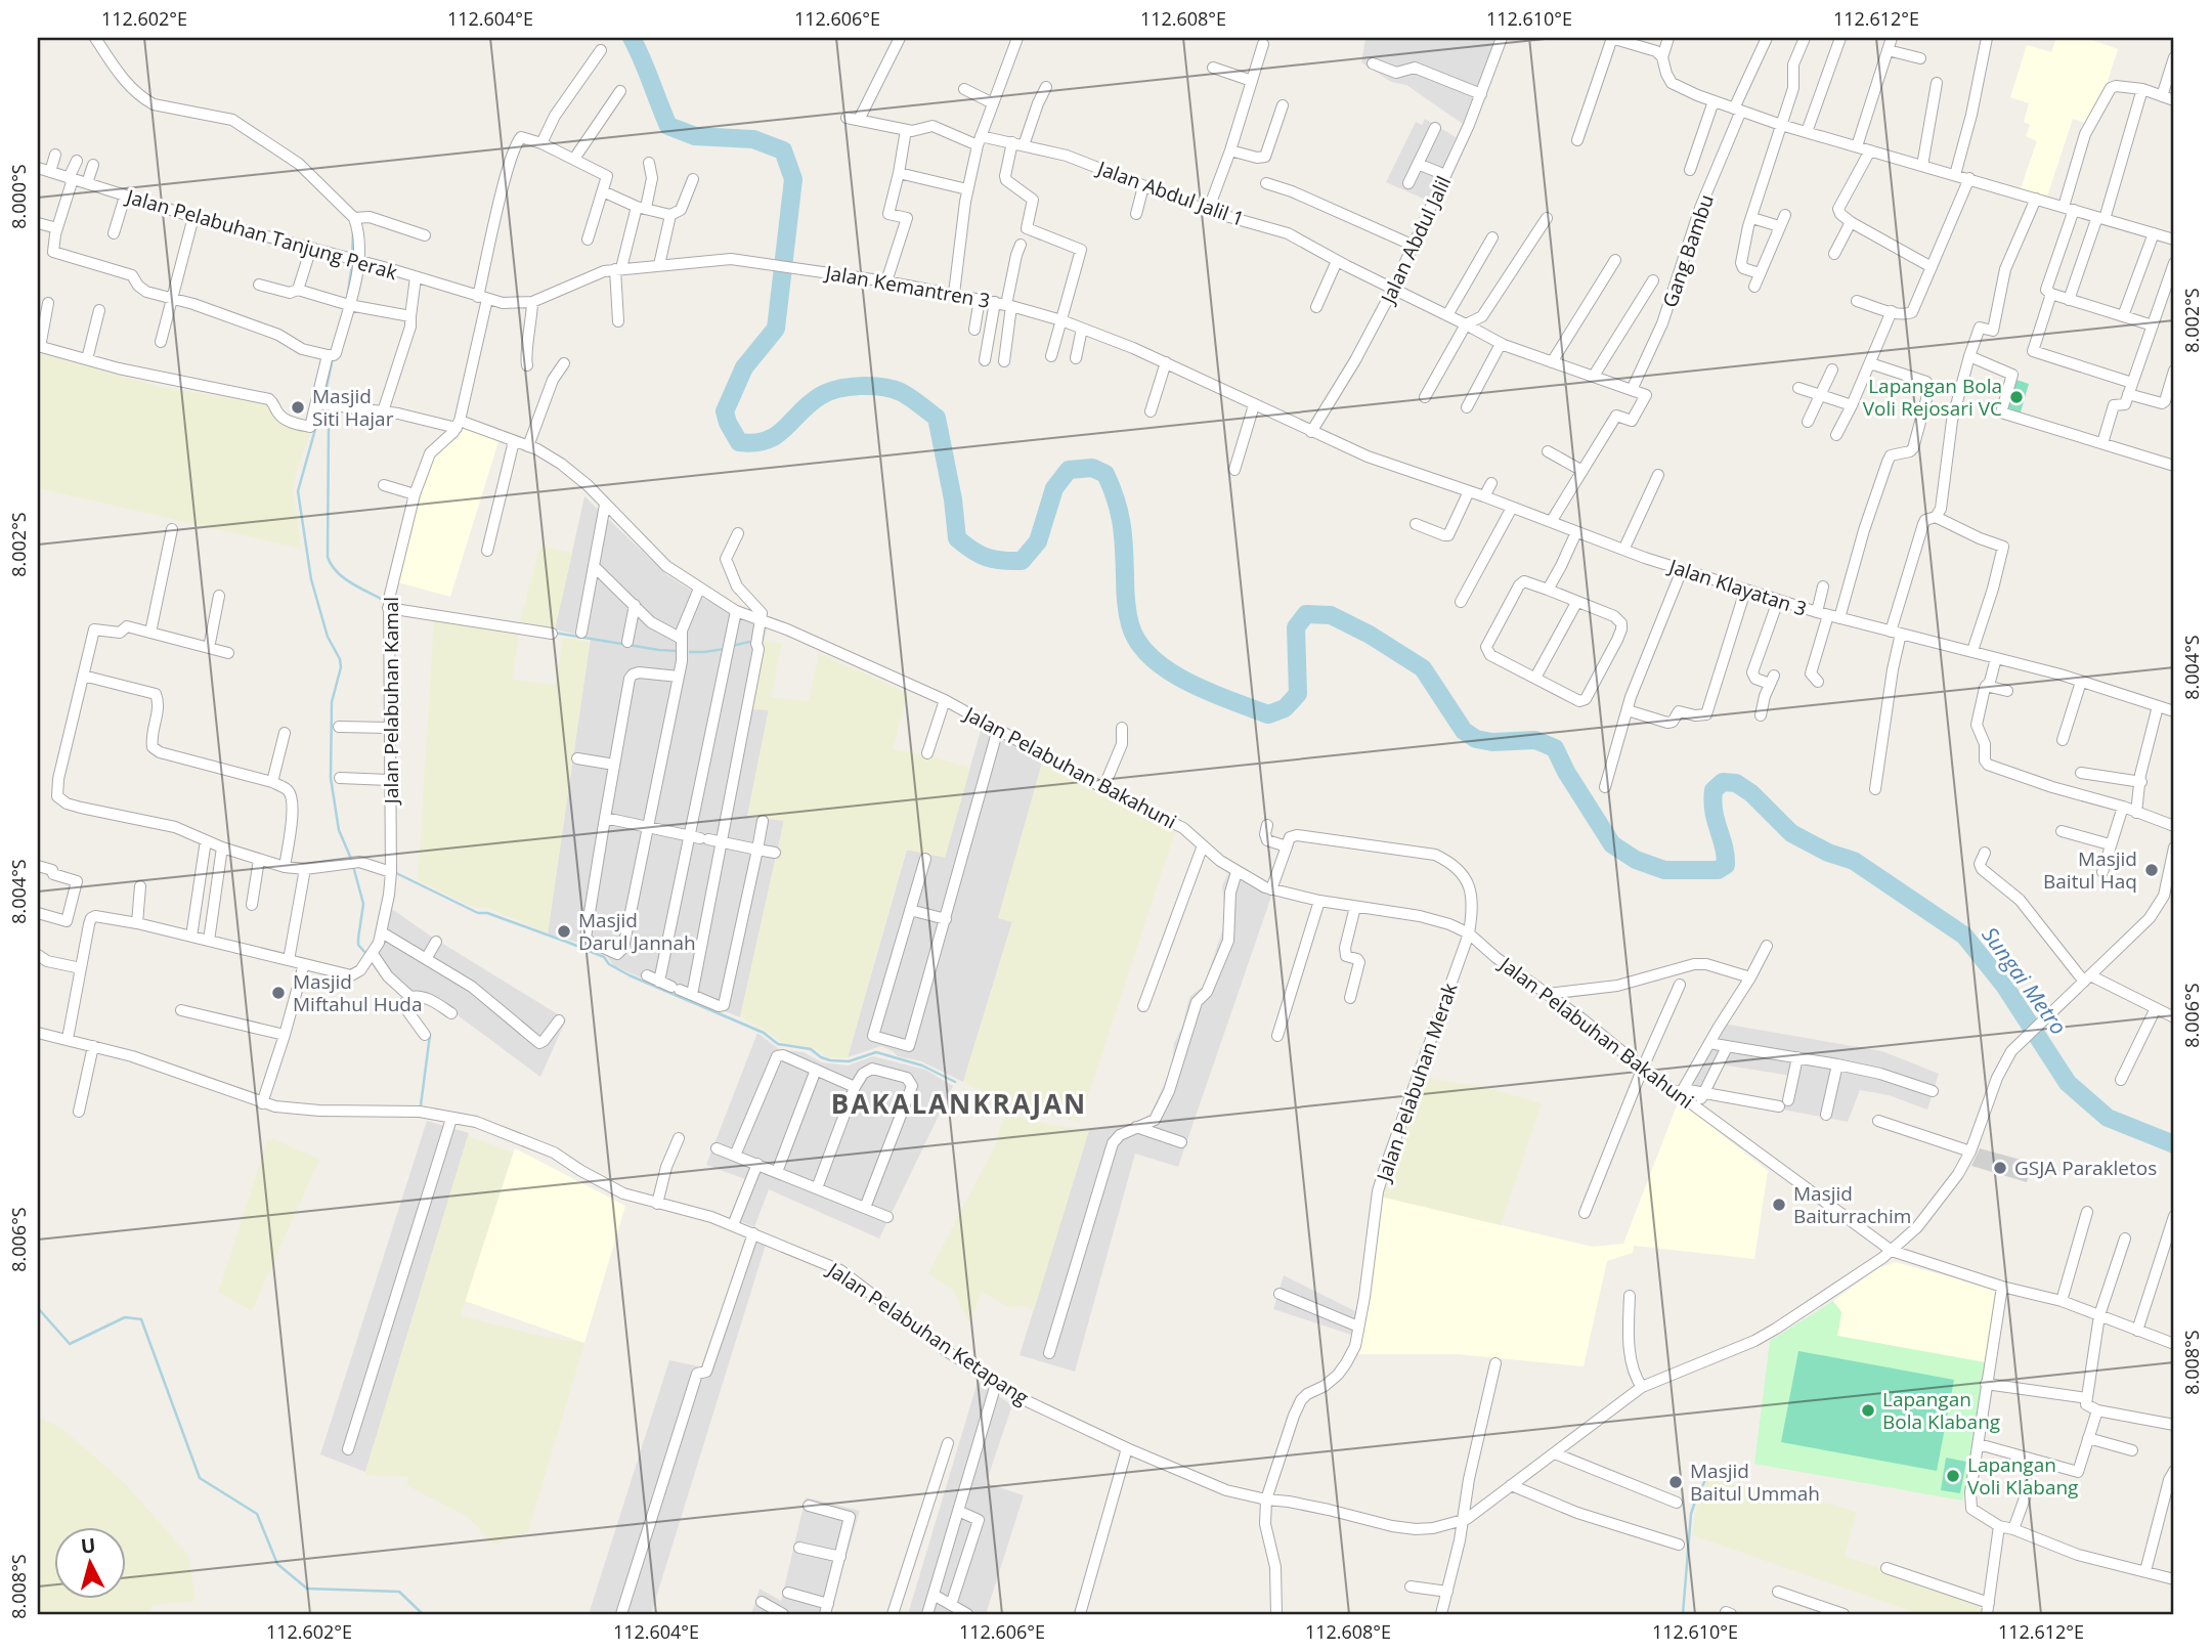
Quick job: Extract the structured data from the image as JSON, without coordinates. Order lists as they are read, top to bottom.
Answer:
{
  "streets": {
    "street": [
      "Jalan Abdul Jalil 1",
      "Jalan Pelabuhan Tanjung Perak",
      "Jalan Abdul Jalil",
      "Gang Bambu",
      "Jalan Kemantren 3",
      "Jalan Klayatan 3",
      "Jalan Pelabuhan Kamal",
      "Jalan Pelabuhan Bakahuni",
      "Jalan Pelabuhan Merak",
      "Jalan Pelabuhan Ketapang"
    ]
  },
  "crossings": [
    ["Jalan Abdul Jalil 1", "Jalan Abdul Jalil"],
    ["Jalan Abdul Jalil 1", "Gang Bambu"],
    ["Jalan Pelabuhan Tanjung Perak", "Jalan Kemantren 3"],
    ["Jalan Abdul Jalil", "Jalan Kemantren 3"],
    ["Jalan Abdul Jalil", "Jalan Klayatan 3"],
    ["Jalan Kemantren 3", "Jalan Klayatan 3"],
    ["Jalan Pelabuhan Kamal", "Jalan Pelabuhan Bakahuni"],
    ["Jalan Pelabuhan Bakahuni", "Jalan Pelabuhan Merak"],
    ["Jalan Pelabuhan Bakahuni", "Jalan Pelabuhan Ketapang"],
    ["Jalan Pelabuhan Merak", "Jalan Pelabuhan Ketapang"]
  ],
  "districts": ["BAKALANKRAJAN"],
  "water": ["Sungai Metro"],
  "places": [
    "Lapangan Bola Voli Rejosari VC",
    "Masjid Siti Hajar",
    "Masjid Baitul Haq",
    "Masjid Darul Jannah",
    "Masjid Miftahul Huda",
    "GSJA Parakletos",
    "Masjid Baiturrachim",
    "Lapangan Bola Klabang",
    "Lapangan Voli Klabang",
    "Masjid Baitul Ummah"
  ],
  "north": "top",
  "coordinates": [
    "112.602°E",
    "112.604°E",
    "112.606°E",
    "112.608°E",
    "112.610°E",
    "112.612°E",
    "8.000°S",
    "8.002°S",
    "8.004°S",
    "8.006°S",
    "8.008°S"
  ]
}
